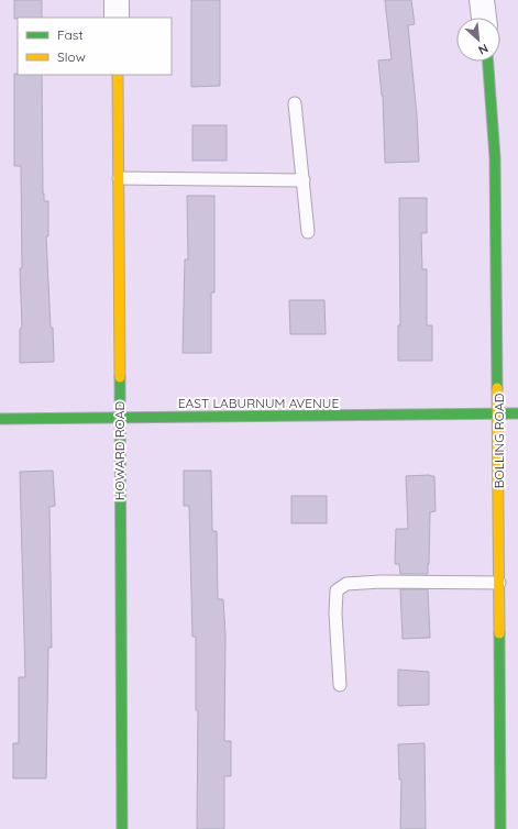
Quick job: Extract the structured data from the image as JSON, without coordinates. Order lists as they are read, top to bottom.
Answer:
{
  "streets": {
    "street": ["EAST LABURNUM AVENUE", "BOLLING ROAD", "HOWARD ROAD"]
  },
  "crossings": [
    ["EAST LABURNUM AVENUE", "BOLLING ROAD"],
    ["EAST LABURNUM AVENUE", "HOWARD ROAD"]
  ],
  "legend": ["Fast", "Slow"],
  "north": "bottom right"
}
